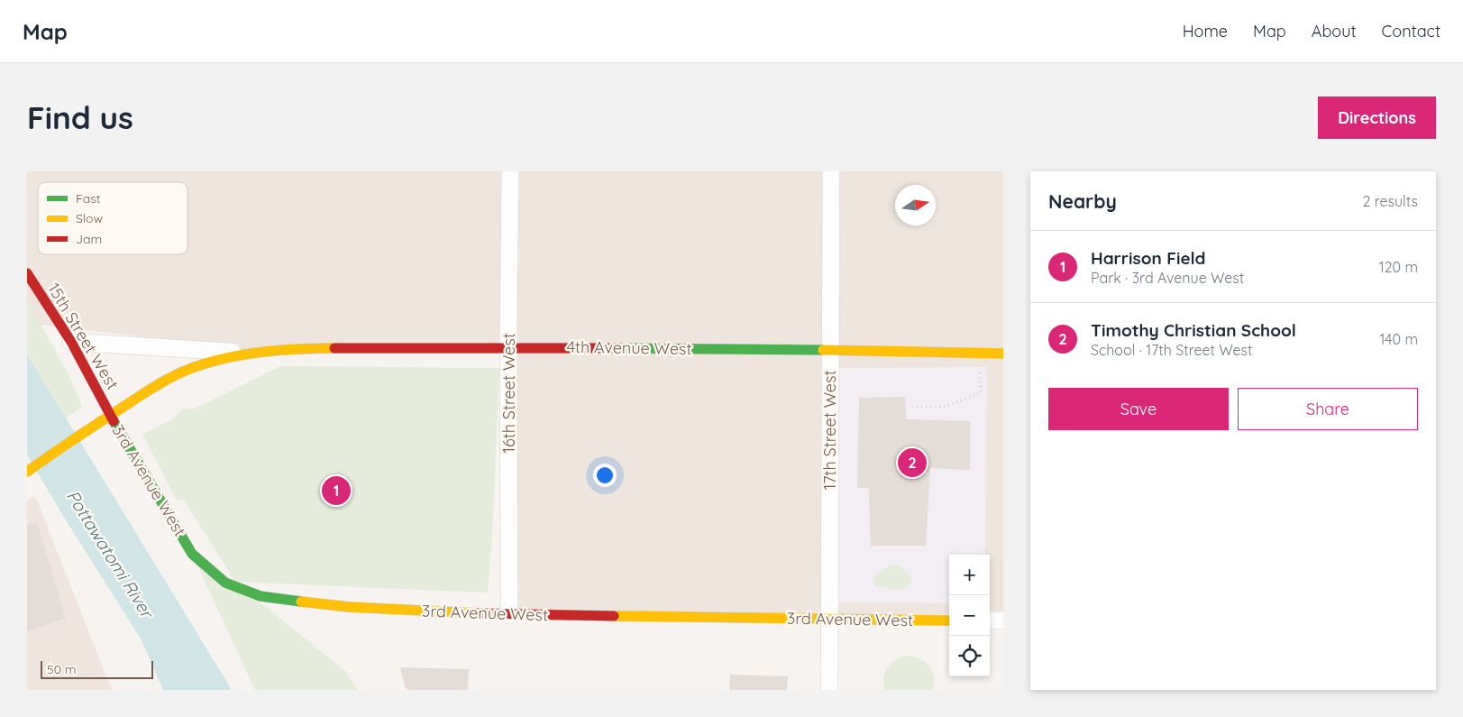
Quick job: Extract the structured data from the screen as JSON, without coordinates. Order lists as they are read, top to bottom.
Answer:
{
  "streets": {
    "street": [
      "15th Street West",
      "4th Avenue West",
      "16th Street West",
      "17th Street West",
      "3rd Avenue West"
    ]
  },
  "crossings": [
    ["15th Street West", "4th Avenue West"],
    ["15th Street West", "3rd Avenue West"],
    ["4th Avenue West", "16th Street West"],
    ["4th Avenue West", "17th Street West"],
    ["4th Avenue West", "3rd Avenue West"],
    ["16th Street West", "3rd Avenue West"],
    ["17th Street West", "3rd Avenue West"]
  ],
  "water": ["Pottawatomi River"],
  "legend": ["Fast", "Slow", "Jam"],
  "scale_bar": "50 m",
  "north": "right",
  "page": {
    "header": "Map",
    "nav": [
      "Home",
      "Map",
      "About",
      "Contact"
    ],
    "buttons": [
      "Directions",
      ["Save", "Share"]
    ],
    "title": "Find us",
    "heading": ["Nearby", "2 results"],
    "list": [
      {
        "mark": "1",
        "name": "Harrison Field",
        "note": "Park · 3rd Avenue West",
        "value": "120 m"
      },
      {
        "mark": "2",
        "name": "Timothy Christian School",
        "note": "School · 17th Street West",
        "value": "140 m"
      }
    ],
    "pins": ["2", "1"],
    "map_buttons": ["+", "−"],
    "scale": "50 m"
  }
}
